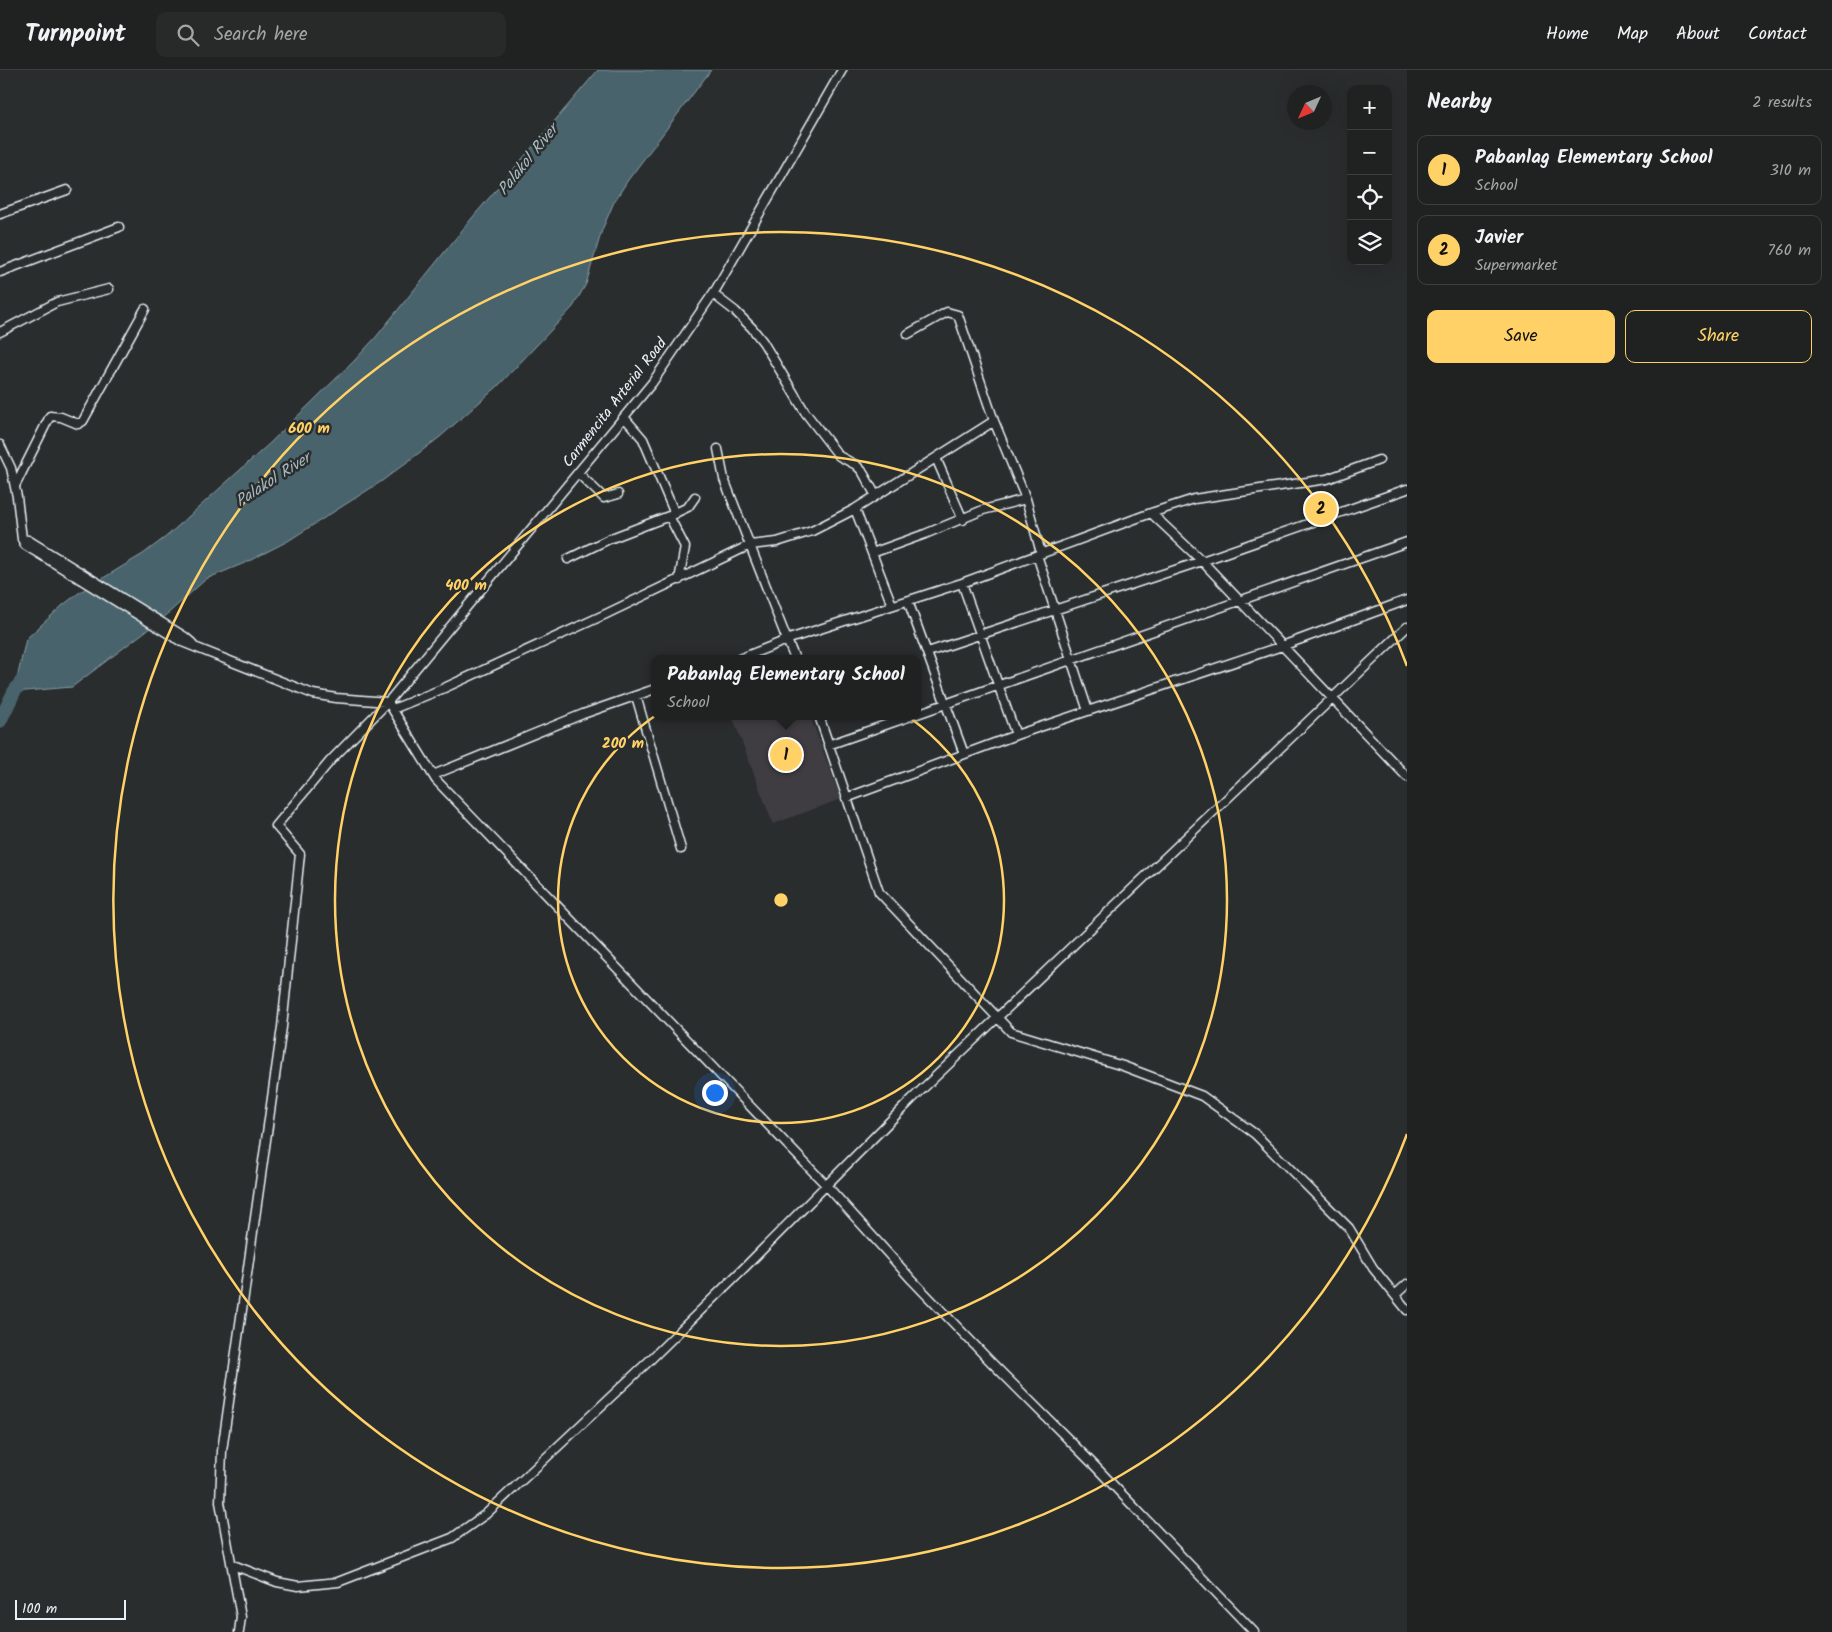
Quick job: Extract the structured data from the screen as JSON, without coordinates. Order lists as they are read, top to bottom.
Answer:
{
  "streets": {
    "street": ["Carmencita Arterial Road"]
  },
  "water": ["Palakol River"],
  "scale_bar": "100 m",
  "north": "bottom left",
  "page": {
    "header": "Turnpoint",
    "search": "Search here",
    "nav": [
      "Home",
      "Map",
      "About",
      "Contact"
    ],
    "heading": ["Nearby", "2 results"],
    "map_buttons": ["+", "−"],
    "list": [
      {
        "mark": "1",
        "name": "Pabanlag Elementary School",
        "note": "School",
        "value": "310 m"
      },
      {
        "mark": "2",
        "name": "Javier",
        "note": "Supermarket",
        "value": "760 m"
      }
    ],
    "buttons": ["Save", "Share"],
    "pins": ["2", "1"],
    "popup": ["Pabanlag Elementary School", "School"],
    "scale": "100 m"
  },
  "rings": ["600 m", "400 m", "200 m"]
}
